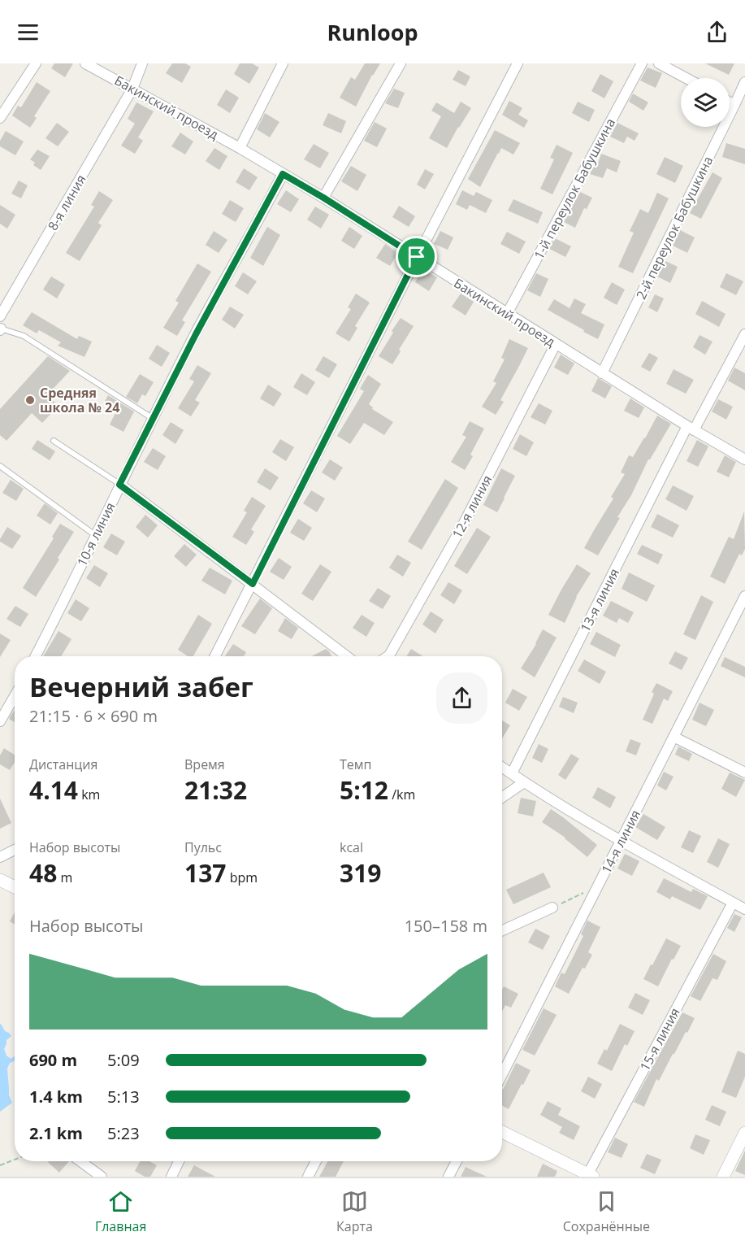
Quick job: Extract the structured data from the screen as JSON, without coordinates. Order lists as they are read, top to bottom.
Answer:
{
  "streets": {
    "street": [
      "Бакинский проезд",
      "1-й переулок Бабушкина",
      "8-я линия",
      "2-й переулок Бабушкина",
      "12-я линия",
      "10-я линия",
      "13-я линия",
      "14-я линия",
      "15-я линия"
    ]
  },
  "crossings": [
    ["Бакинский проезд", "1-й переулок Бабушкина"],
    ["Бакинский проезд", "8-я линия"],
    ["Бакинский проезд", "2-й переулок Бабушкина"],
    ["Бакинский проезд", "12-я линия"],
    ["Бакинский проезд", "10-я линия"],
    ["Бакинский проезд", "13-я линия"]
  ],
  "places": ["Средняя школа № 24"],
  "page": {
    "header": "Runloop",
    "heading": ["Вечерний забег", "21:15 · 6 × 690 m"],
    "stats": [
      ["Дистанция", "4.14 km"],
      ["Время", "21:32"],
      ["Темп", "5:12 /km"],
      ["Набор высоты", "48 m"],
      ["Пульс", "137 bpm"],
      ["kcal", "319"]
    ],
    "chart": ["Набор высоты", "150–158 m"],
    "list": [
      {
        "name": "690 m",
        "note": "5:09"
      },
      {
        "name": "1.4 km",
        "note": "5:13"
      },
      {
        "name": "2.1 km",
        "note": "5:23"
      }
    ],
    "tabs": ["Главная", "Карта", "Сохранённые"]
  }
}
